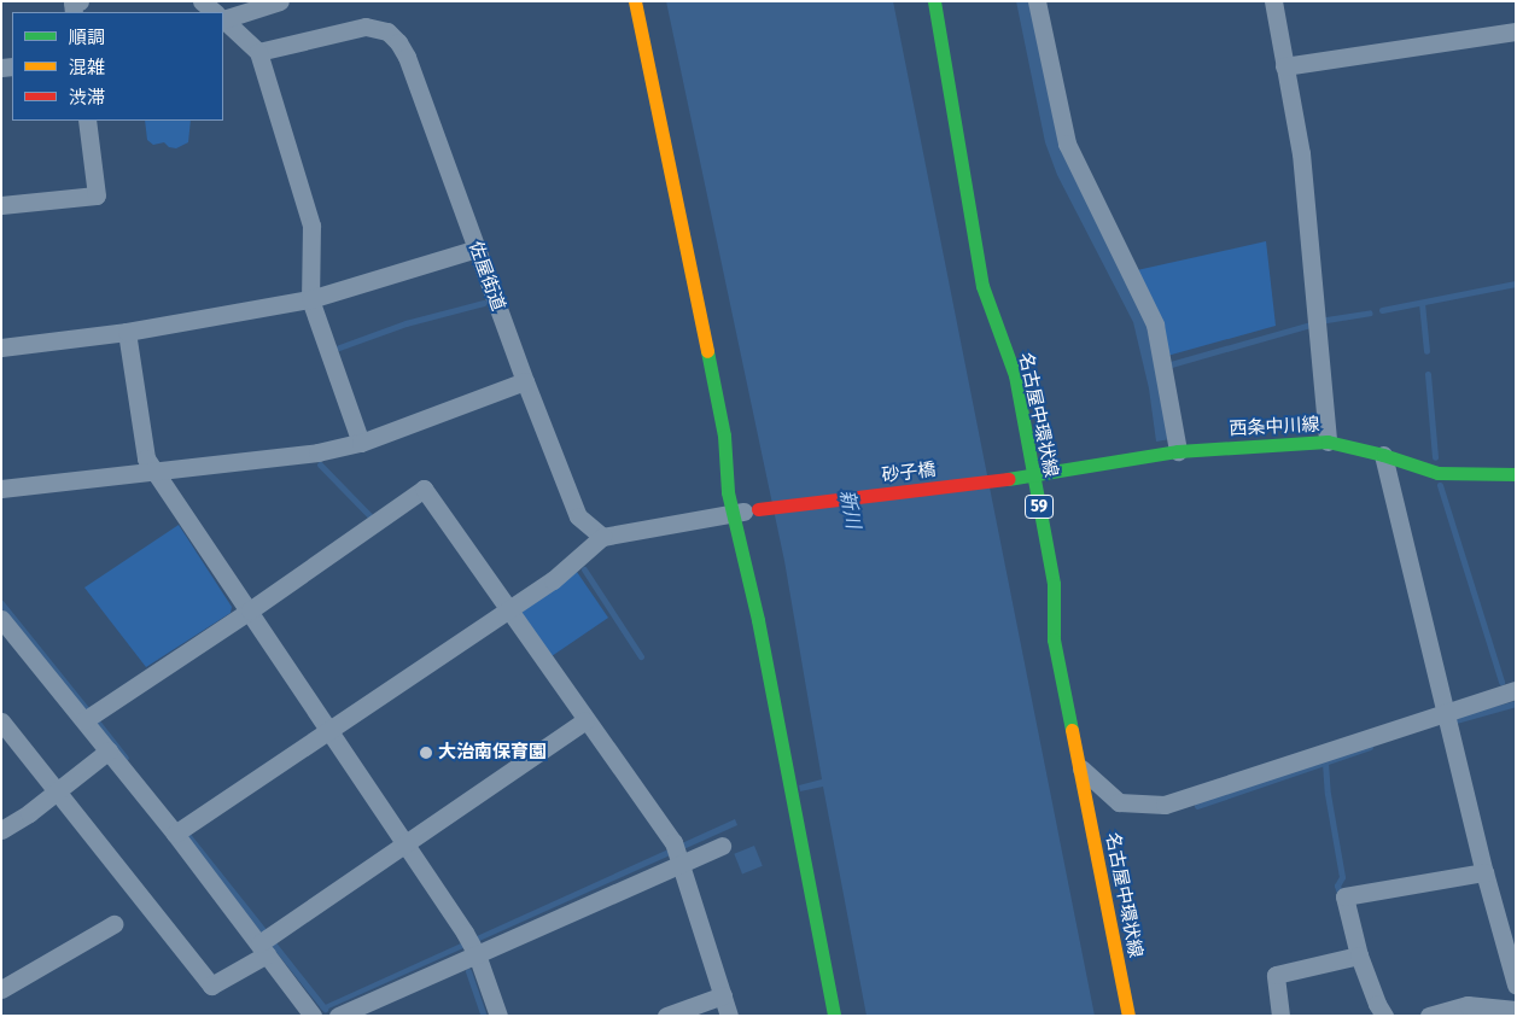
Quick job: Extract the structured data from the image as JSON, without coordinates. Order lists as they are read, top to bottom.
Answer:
{
  "streets": {
    "main road": [
      "名古屋中環状線",
      "西条中川線",
      "砂子橋",
      "59"
    ],
    "street": ["佐屋街道"]
  },
  "crossings": [
    ["名古屋中環状線", "西条中川線"],
    ["名古屋中環状線", "砂子橋"],
    ["西条中川線", "砂子橋"]
  ],
  "water": ["新川"],
  "places": ["大治南保育園"],
  "legend": ["順調", "混雑", "渋滞"]
}
